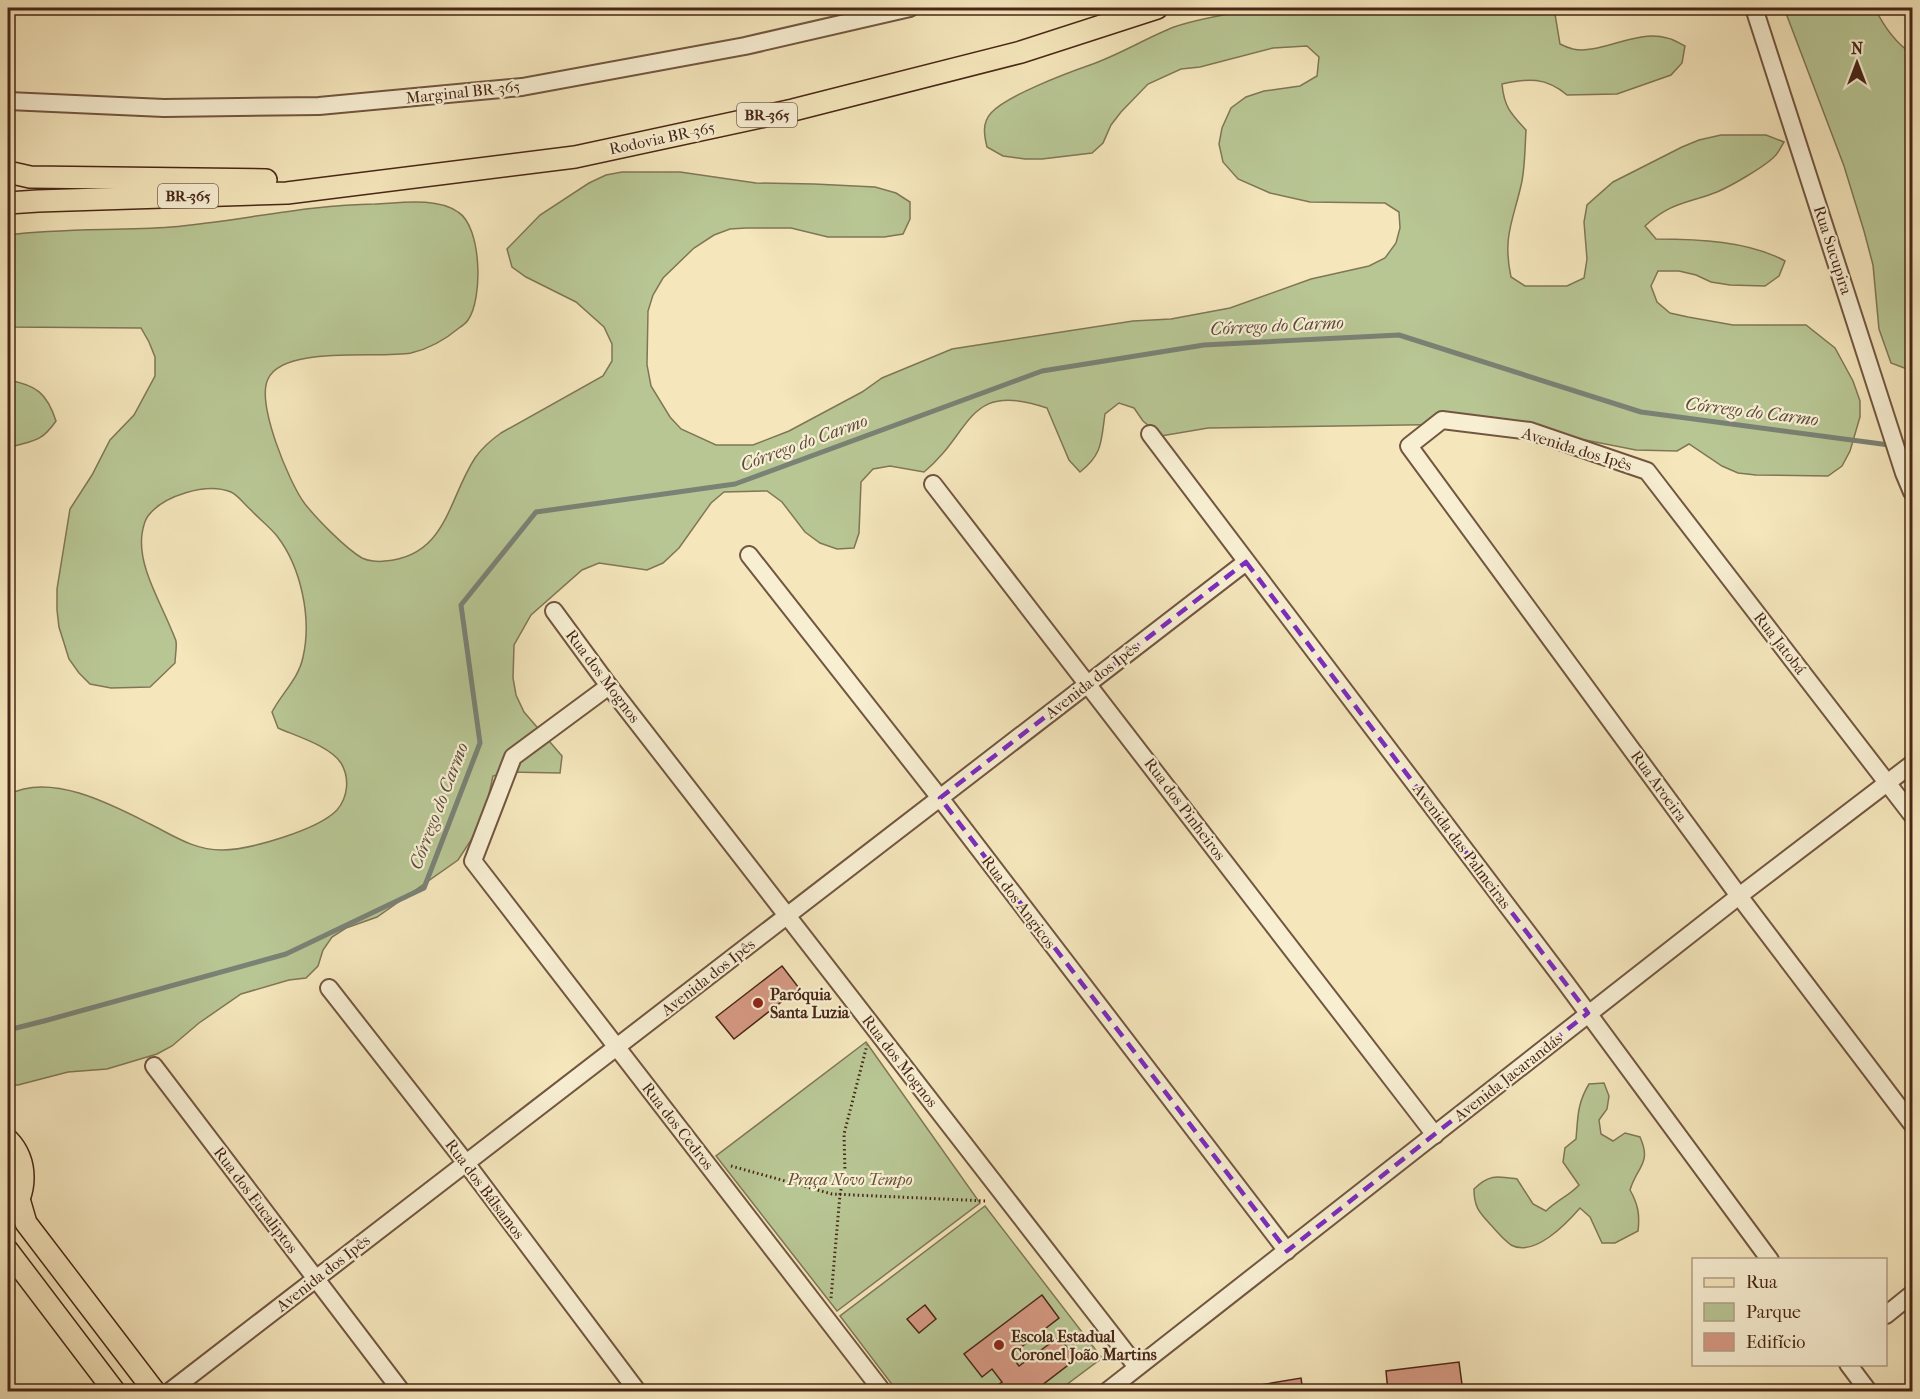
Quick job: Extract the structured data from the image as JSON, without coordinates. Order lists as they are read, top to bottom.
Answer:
{
  "streets": {
    "main road": ["BR-365", "Rodovia BR-365"],
    "street": [
      "Marginal BR-365",
      "Rua Sucupira",
      "Avenida dos Ipês",
      "Rua Jatobá",
      "Rua dos Mognos",
      "Rua Aroeira",
      "Rua dos Pinheiros",
      "Avenida das Palmeiras",
      "Rua dos Angicos",
      "Avenida Jacarandás",
      "Rua dos Cedros",
      "Rua dos Bálsamos",
      "Rua dos Eucaliptos"
    ]
  },
  "crossings": [
    ["Avenida dos Ipês", "Rua Jatobá"],
    ["Avenida dos Ipês", "Rua dos Mognos"],
    ["Avenida dos Ipês", "Rua Aroeira"],
    ["Avenida dos Ipês", "Rua dos Pinheiros"],
    ["Avenida dos Ipês", "Avenida das Palmeiras"],
    ["Avenida dos Ipês", "Rua dos Angicos"],
    ["Avenida dos Ipês", "Rua dos Cedros"],
    ["Avenida dos Ipês", "Rua dos Bálsamos"],
    ["Avenida dos Ipês", "Rua dos Eucaliptos"],
    ["Rua Jatobá", "Avenida Jacarandás"],
    ["Rua dos Mognos", "Avenida Jacarandás"],
    ["Rua dos Mognos", "Rua dos Cedros"],
    ["Rua Aroeira", "Avenida Jacarandás"],
    ["Rua dos Pinheiros", "Avenida Jacarandás"],
    ["Avenida das Palmeiras", "Avenida Jacarandás"],
    ["Rua dos Angicos", "Avenida Jacarandás"]
  ],
  "water": ["Córrego do Carmo"],
  "parks": ["Praça Novo Tempo"],
  "places": ["Paróquia Santa Luzia", "Escola Estadual Coronel João Martins"],
  "legend": ["Rua", "Parque", "Edifício"],
  "north": "top"
}
